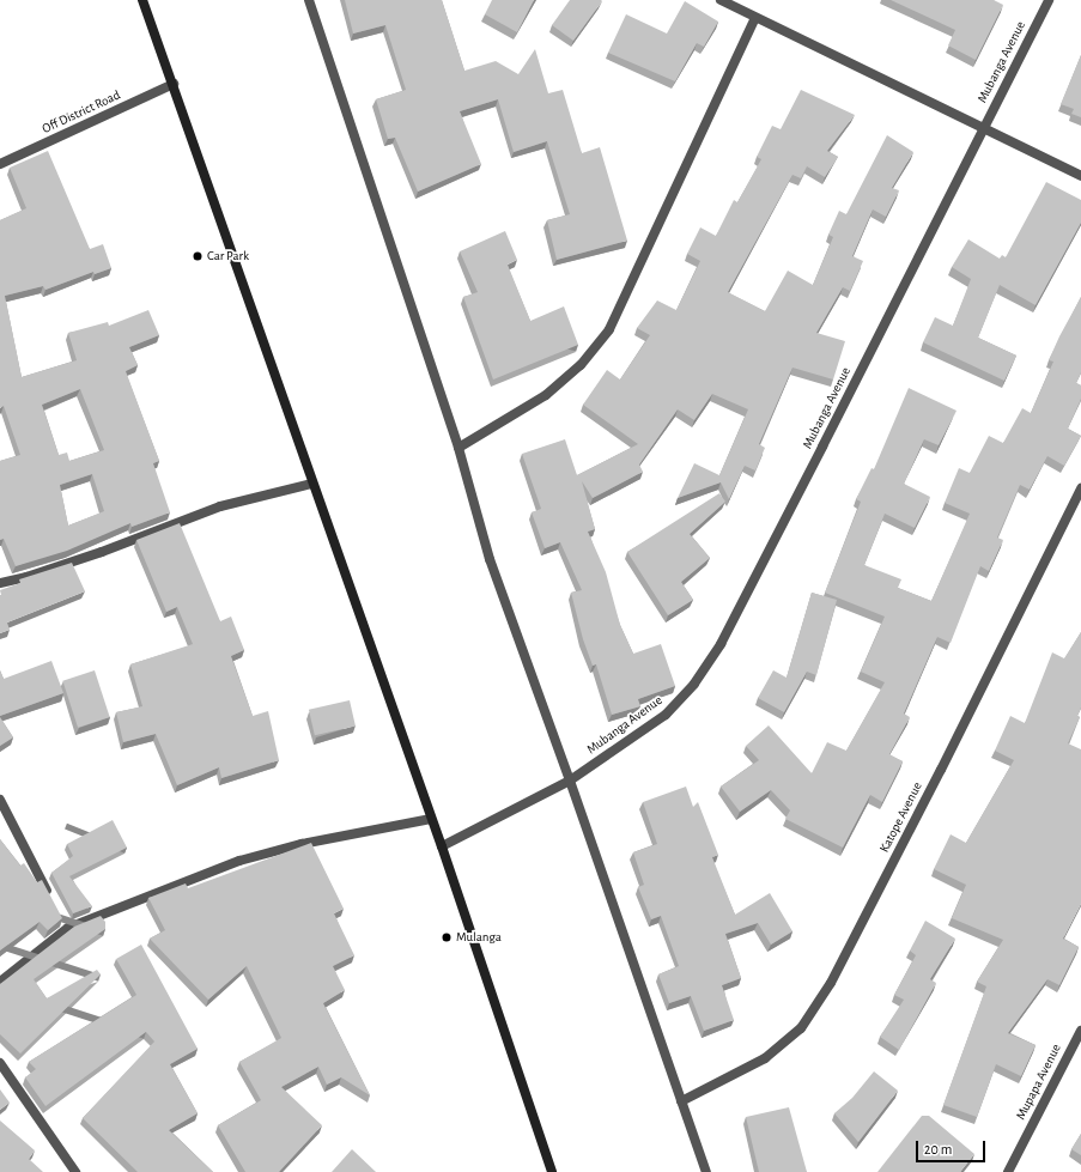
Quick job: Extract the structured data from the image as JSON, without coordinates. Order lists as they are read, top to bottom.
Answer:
{
  "streets": {
    "street": [
      "Mubanga Avenue",
      "Off District Road",
      "Katope Avenue",
      "Mupapa Avenue"
    ]
  },
  "places": ["Car Park", "Mulanga"],
  "scale_bar": "20 m"
}
